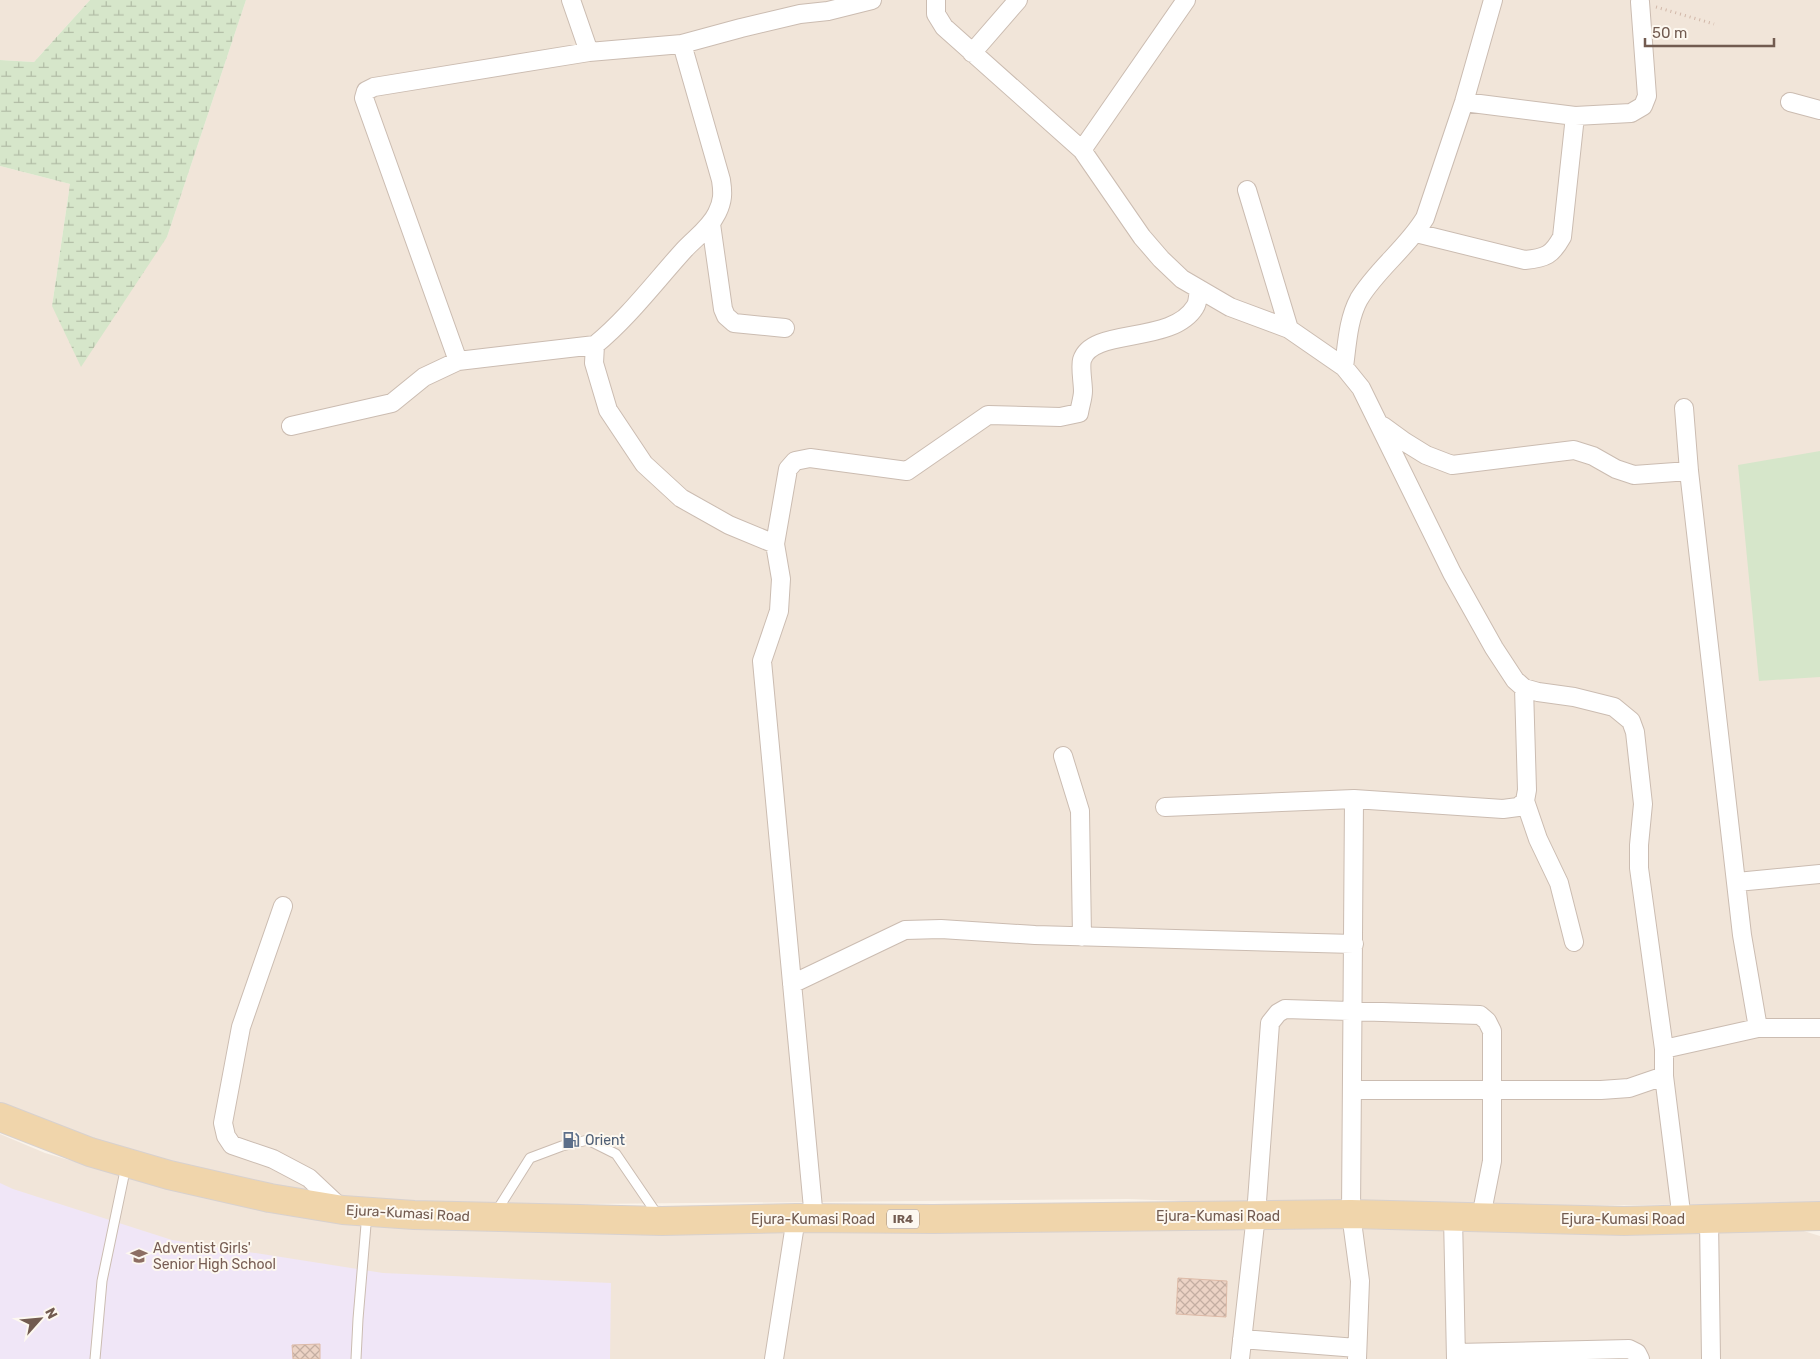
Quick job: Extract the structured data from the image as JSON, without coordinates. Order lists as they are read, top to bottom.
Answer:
{
  "streets": {
    "main road": ["Ejura-Kumasi Road", "IR4"]
  },
  "places": {
    "fuel station": ["Orient"],
    "school or university": ["Adventist Girls' Senior High School"]
  },
  "scale_bar": "50 m",
  "north": "top right"
}
